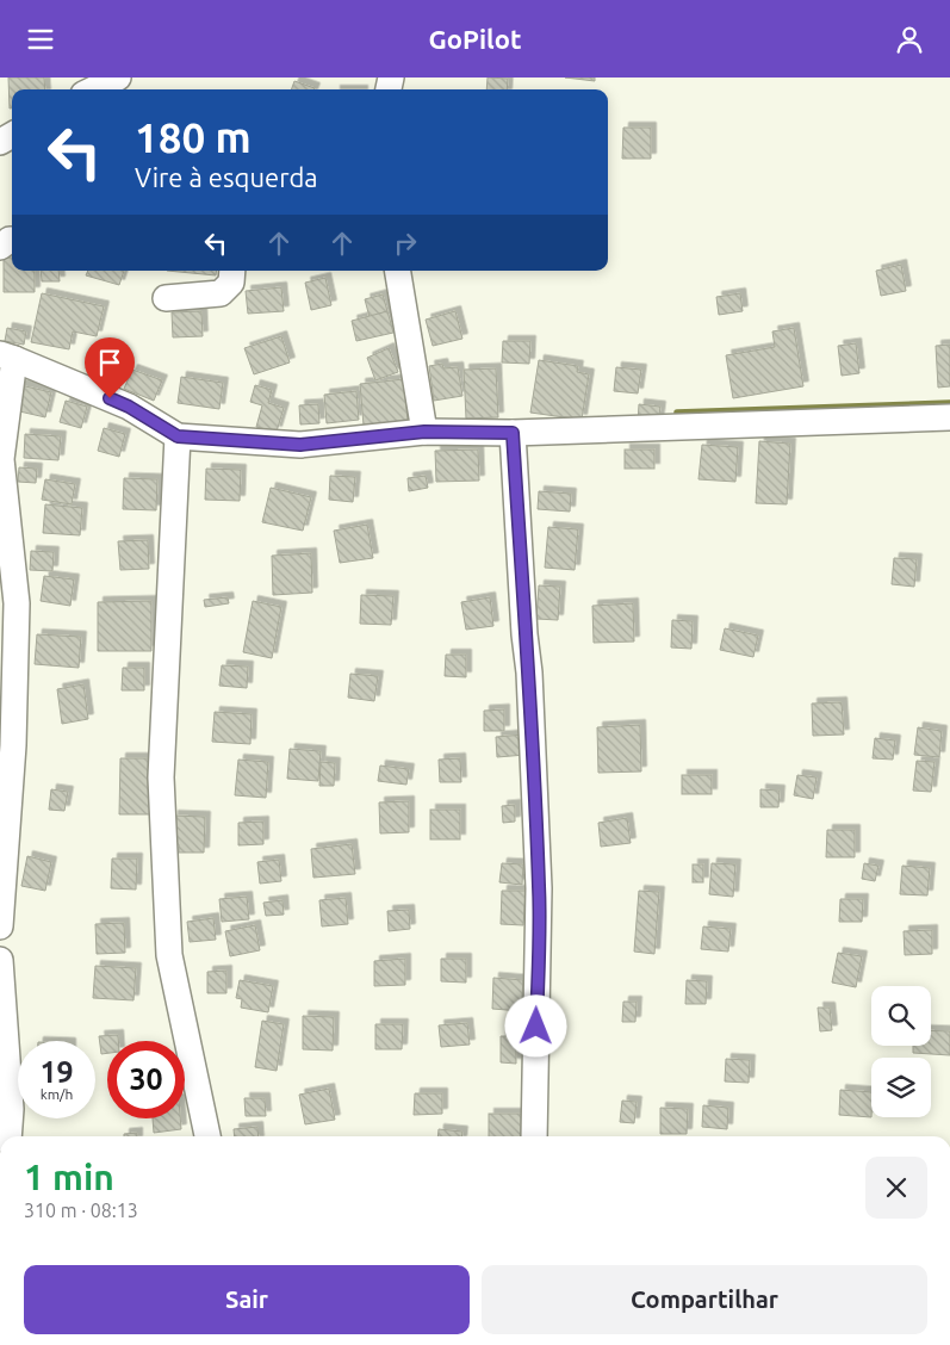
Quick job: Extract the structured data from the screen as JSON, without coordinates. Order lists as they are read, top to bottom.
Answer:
{
  "page": {
    "header": "GoPilot",
    "turn": ["180 m", "Vire à esquerda"],
    "speed": "19 km/h",
    "limit": "30",
    "heading": ["1 min", "310 m · 08:13"],
    "buttons": ["Sair", "Compartilhar"]
  }
}
